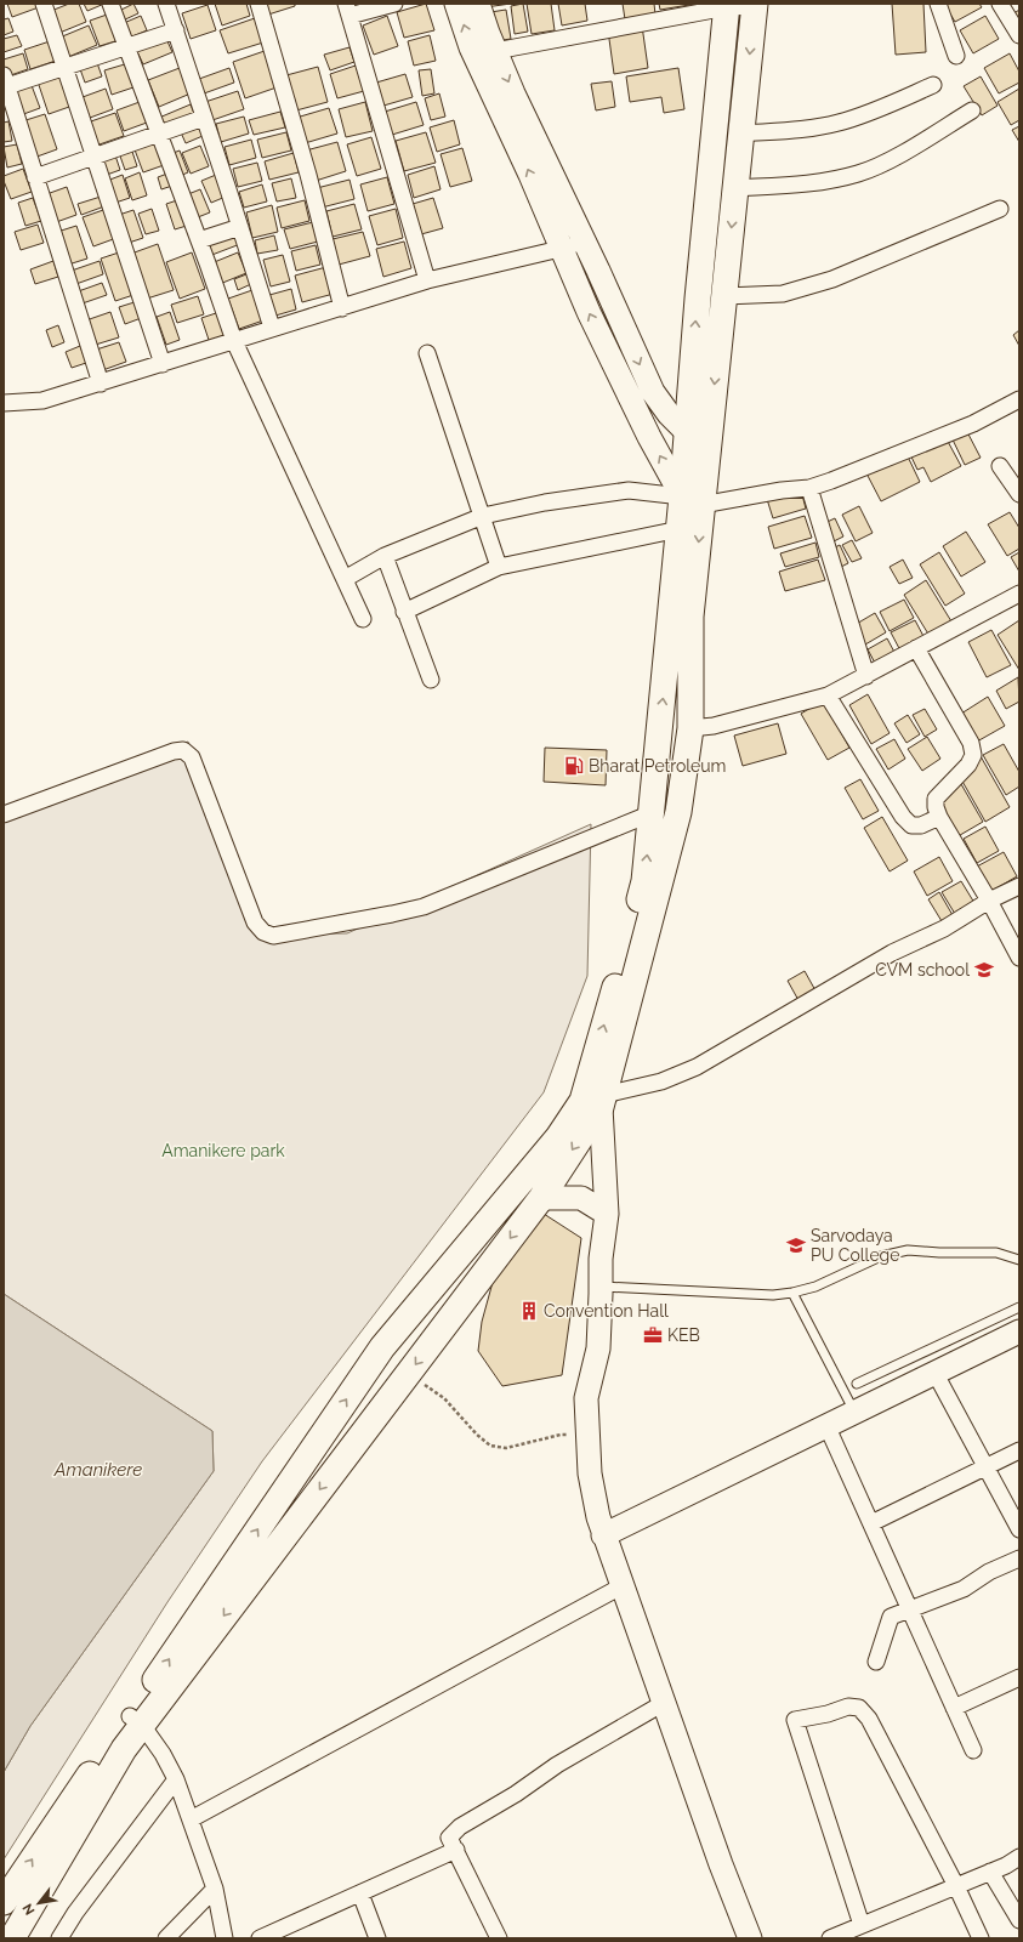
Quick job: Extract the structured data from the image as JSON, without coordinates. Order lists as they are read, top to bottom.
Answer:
{
  "water": ["Amanikere"],
  "parks": ["Amanikere park"],
  "places": {
    "fuel station": ["Bharat Petroleum"],
    "school or university": ["CVM school", "Sarvodaya PU College"],
    "building": ["Convention Hall"],
    "office": ["KEB"]
  },
  "north": "bottom left"
}
